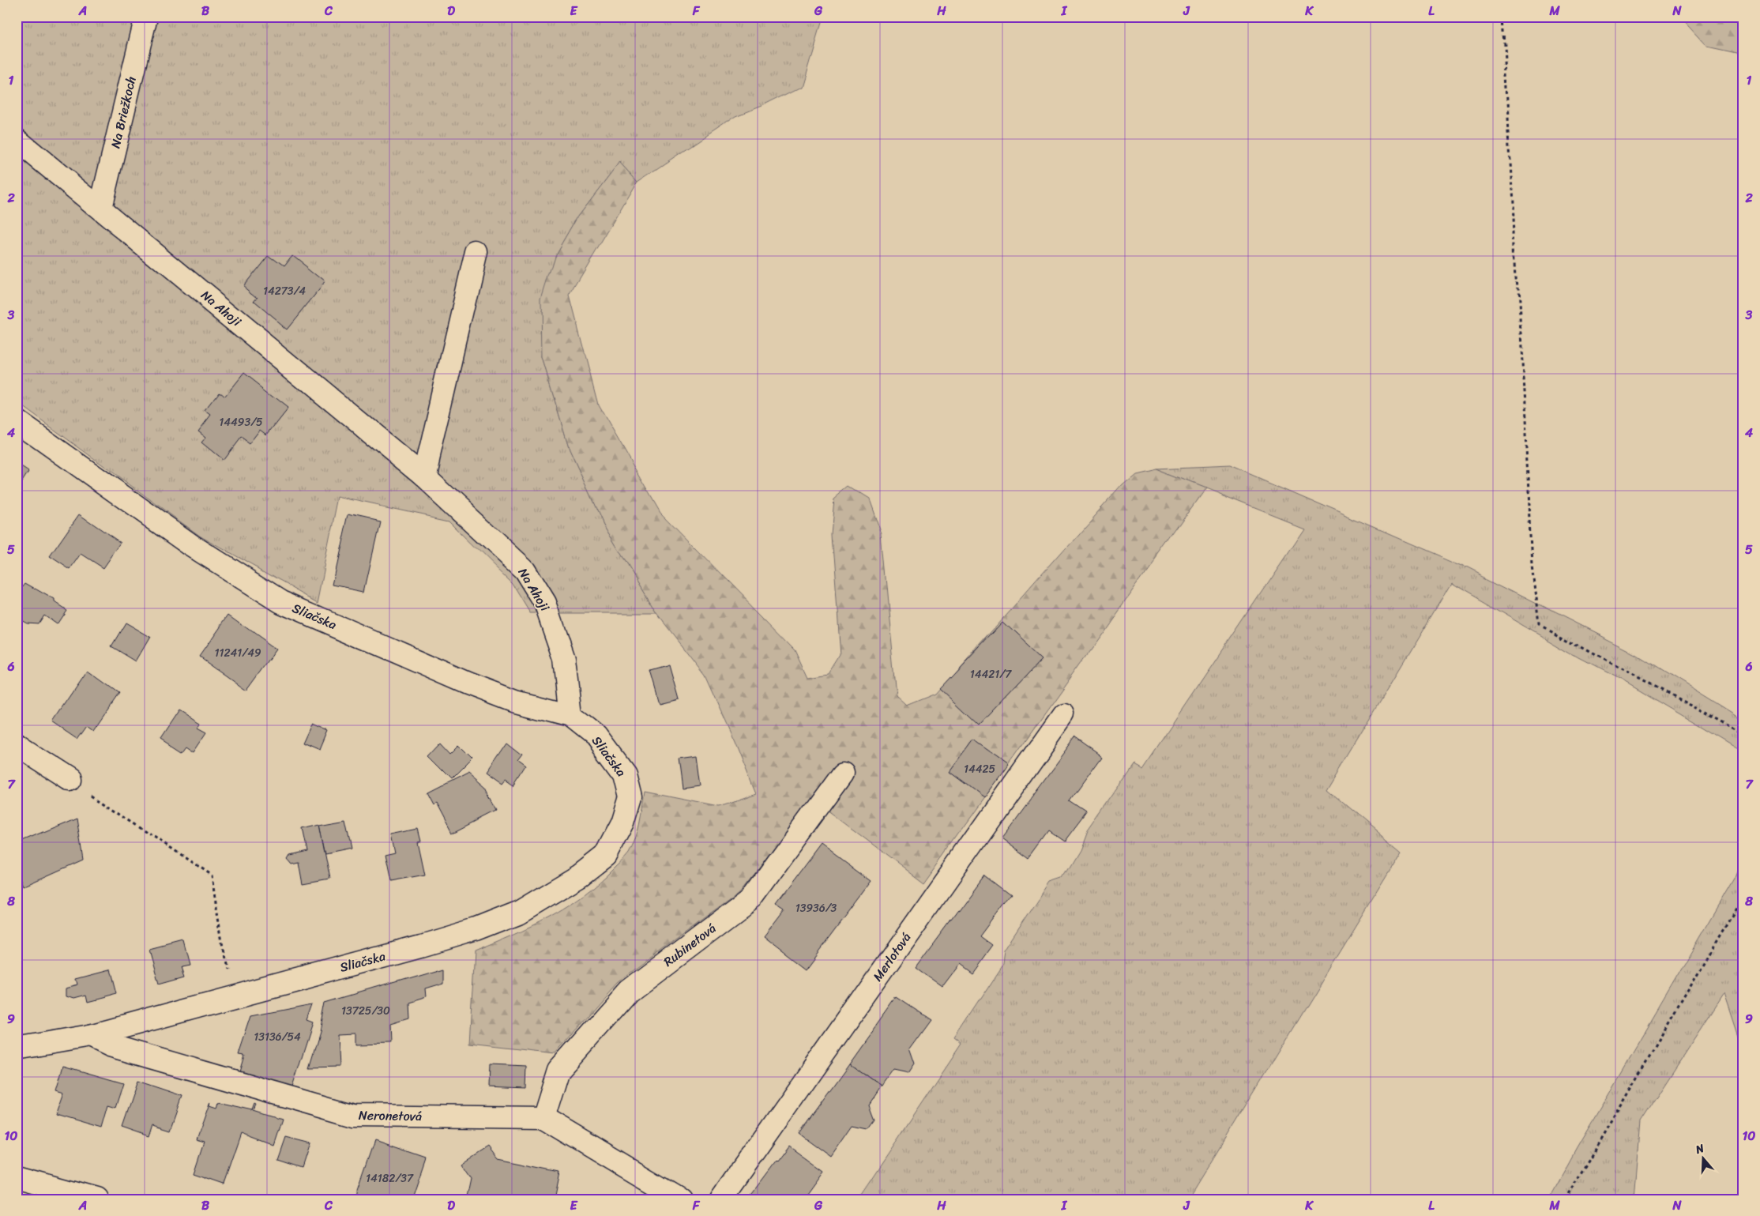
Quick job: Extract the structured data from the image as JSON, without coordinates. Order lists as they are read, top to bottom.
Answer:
{
  "streets": {
    "street": [
      "Na Briežkoch",
      "Na Ahoji",
      "Sliačska",
      "Rubinetová",
      "Merlotová",
      "Neronetová"
    ]
  },
  "crossings": [
    ["Na Briežkoch", "Na Ahoji"],
    ["Na Ahoji", "Sliačska"],
    ["Sliačska", "Neronetová"],
    ["Rubinetová", "Neronetová"]
  ],
  "house_numbers": [
    "14273/4",
    "14493/5",
    "11241/49",
    "14421/7",
    "14425",
    "13936/3",
    "13725/30",
    "13136/54",
    "14182/37"
  ],
  "north": "top",
  "grid": {
    "columns": [
      "A",
      "B",
      "C",
      "D",
      "E",
      "F",
      "G",
      "H",
      "I",
      "J",
      "K",
      "L",
      "M",
      "N"
    ],
    "rows": [
      "1",
      "2",
      "3",
      "4",
      "5",
      "6",
      "7",
      "8",
      "9",
      "10"
    ]
  }
}
